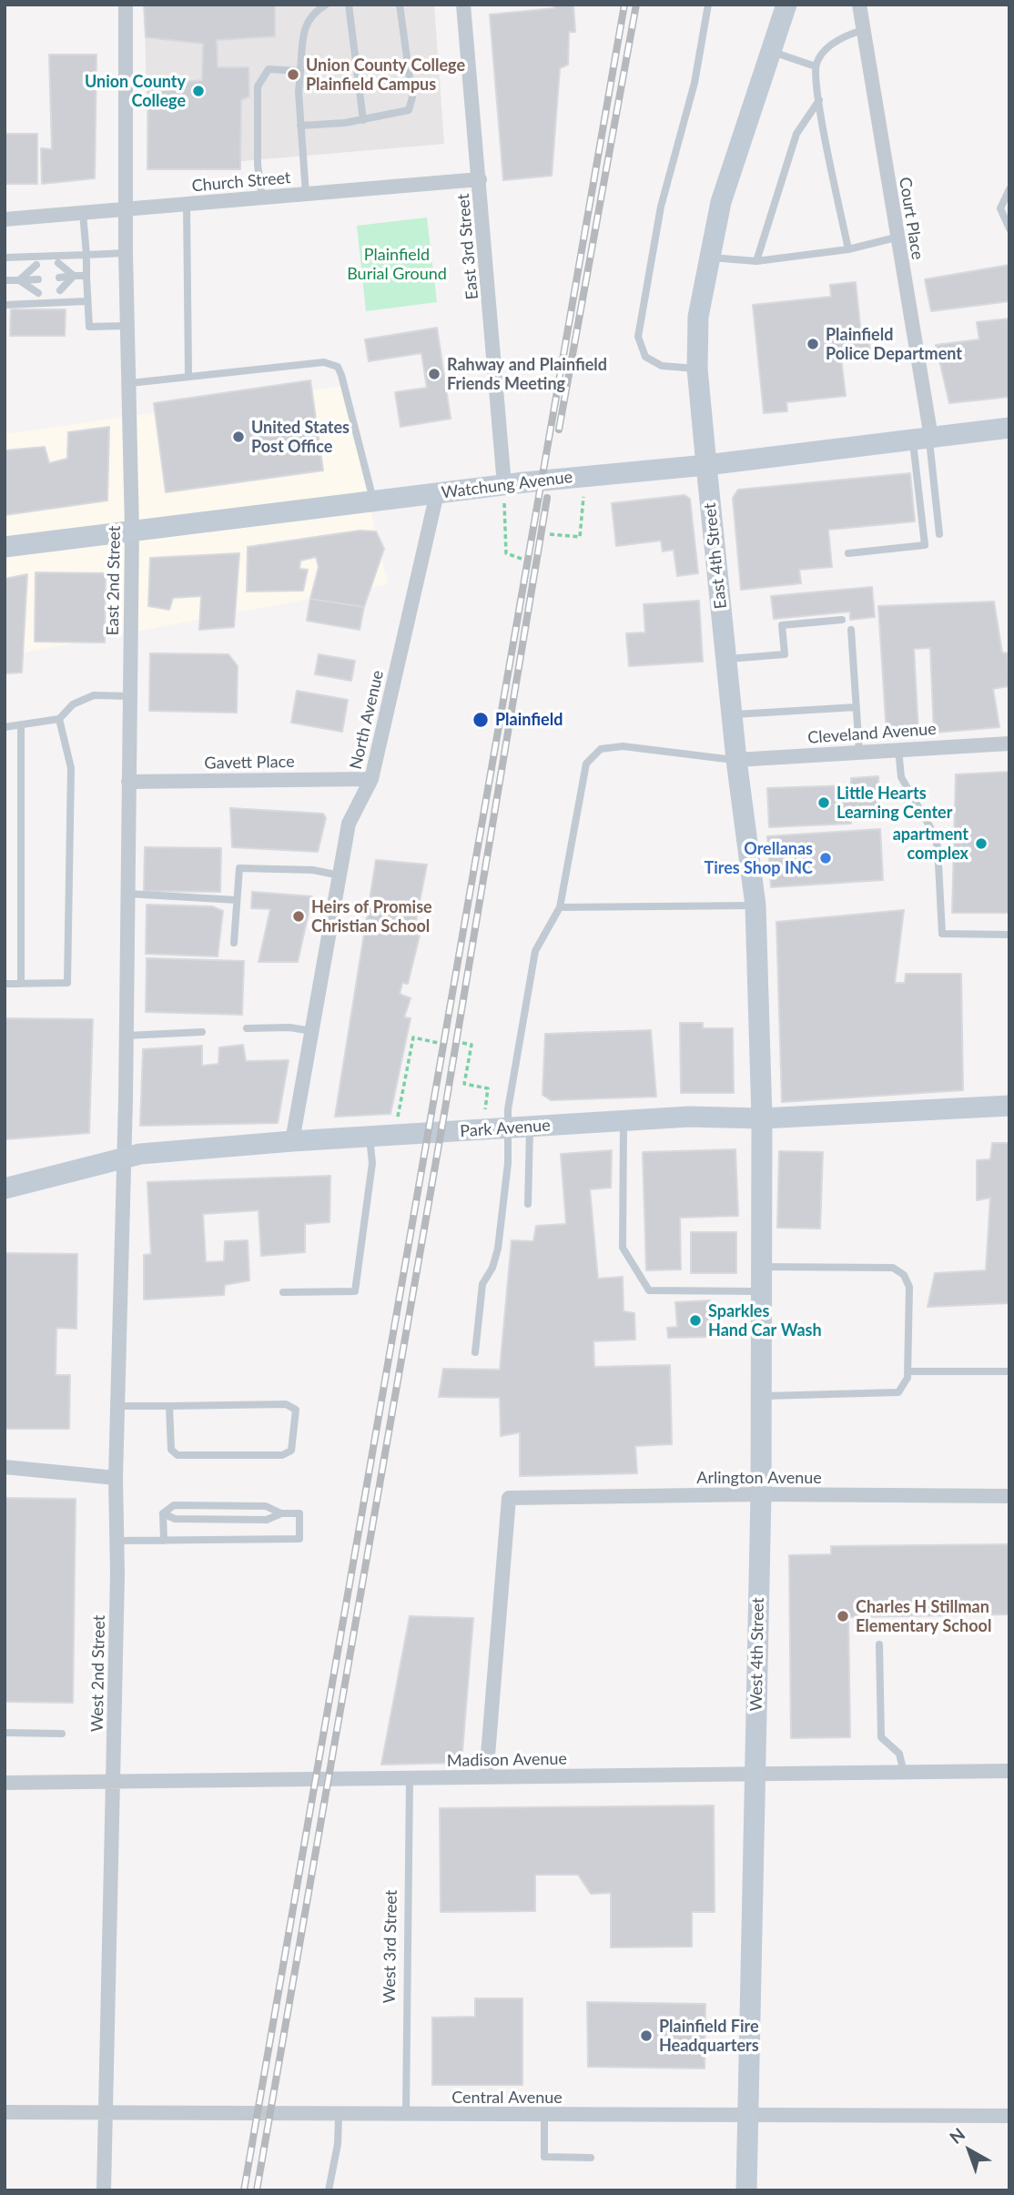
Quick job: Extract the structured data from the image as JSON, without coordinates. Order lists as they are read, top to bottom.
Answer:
{
  "streets": {
    "main road": [
      "Watchung Avenue",
      "East 4th Street",
      "Park Avenue",
      "West 4th Street"
    ],
    "street": [
      "Church Street",
      "Court Place",
      "East 3rd Street",
      "East 2nd Street",
      "North Avenue",
      "Cleveland Avenue",
      "Gavett Place",
      "Arlington Avenue",
      "West 2nd Street",
      "Madison Avenue",
      "Central Avenue"
    ],
    "lane": ["West 3rd Street"]
  },
  "crossings": [
    ["Church Street", "East 3rd Street"],
    ["Church Street", "East 2nd Street"],
    ["Court Place", "Watchung Avenue"],
    ["East 3rd Street", "Watchung Avenue"],
    ["Watchung Avenue", "East 4th Street"],
    ["Watchung Avenue", "East 2nd Street"],
    ["Watchung Avenue", "North Avenue"],
    ["East 4th Street", "Cleveland Avenue"],
    ["East 4th Street", "Park Avenue"],
    ["East 4th Street", "West 4th Street"],
    ["East 2nd Street", "Gavett Place"],
    ["East 2nd Street", "Park Avenue"],
    ["East 2nd Street", "West 2nd Street"],
    ["North Avenue", "Gavett Place"],
    ["North Avenue", "Park Avenue"],
    ["Park Avenue", "West 4th Street"],
    ["Park Avenue", "West 2nd Street"],
    ["Arlington Avenue", "West 4th Street"],
    ["Arlington Avenue", "Madison Avenue"],
    ["West 4th Street", "Madison Avenue"],
    ["West 4th Street", "Central Avenue"],
    ["West 2nd Street", "Madison Avenue"],
    ["West 2nd Street", "Central Avenue"],
    ["Madison Avenue", "West 3rd Street"],
    ["West 3rd Street", "Central Avenue"]
  ],
  "parks": ["Plainfield Burial Ground"],
  "places": [
    "Union County College Plainfield Campus",
    "Union County College",
    "Plainfield Police Department",
    "Rahway and Plainfield Friends Meeting",
    "United States Post Office",
    "Plainfield",
    "Little Hearts Learning Center",
    "apartment complex",
    "Orellanas Tires Shop INC",
    "Heirs of Promise Christian School",
    "Sparkles Hand Car Wash",
    "Charles H Stillman Elementary School",
    "Plainfield Fire Headquarters"
  ],
  "north": "top left"
}
